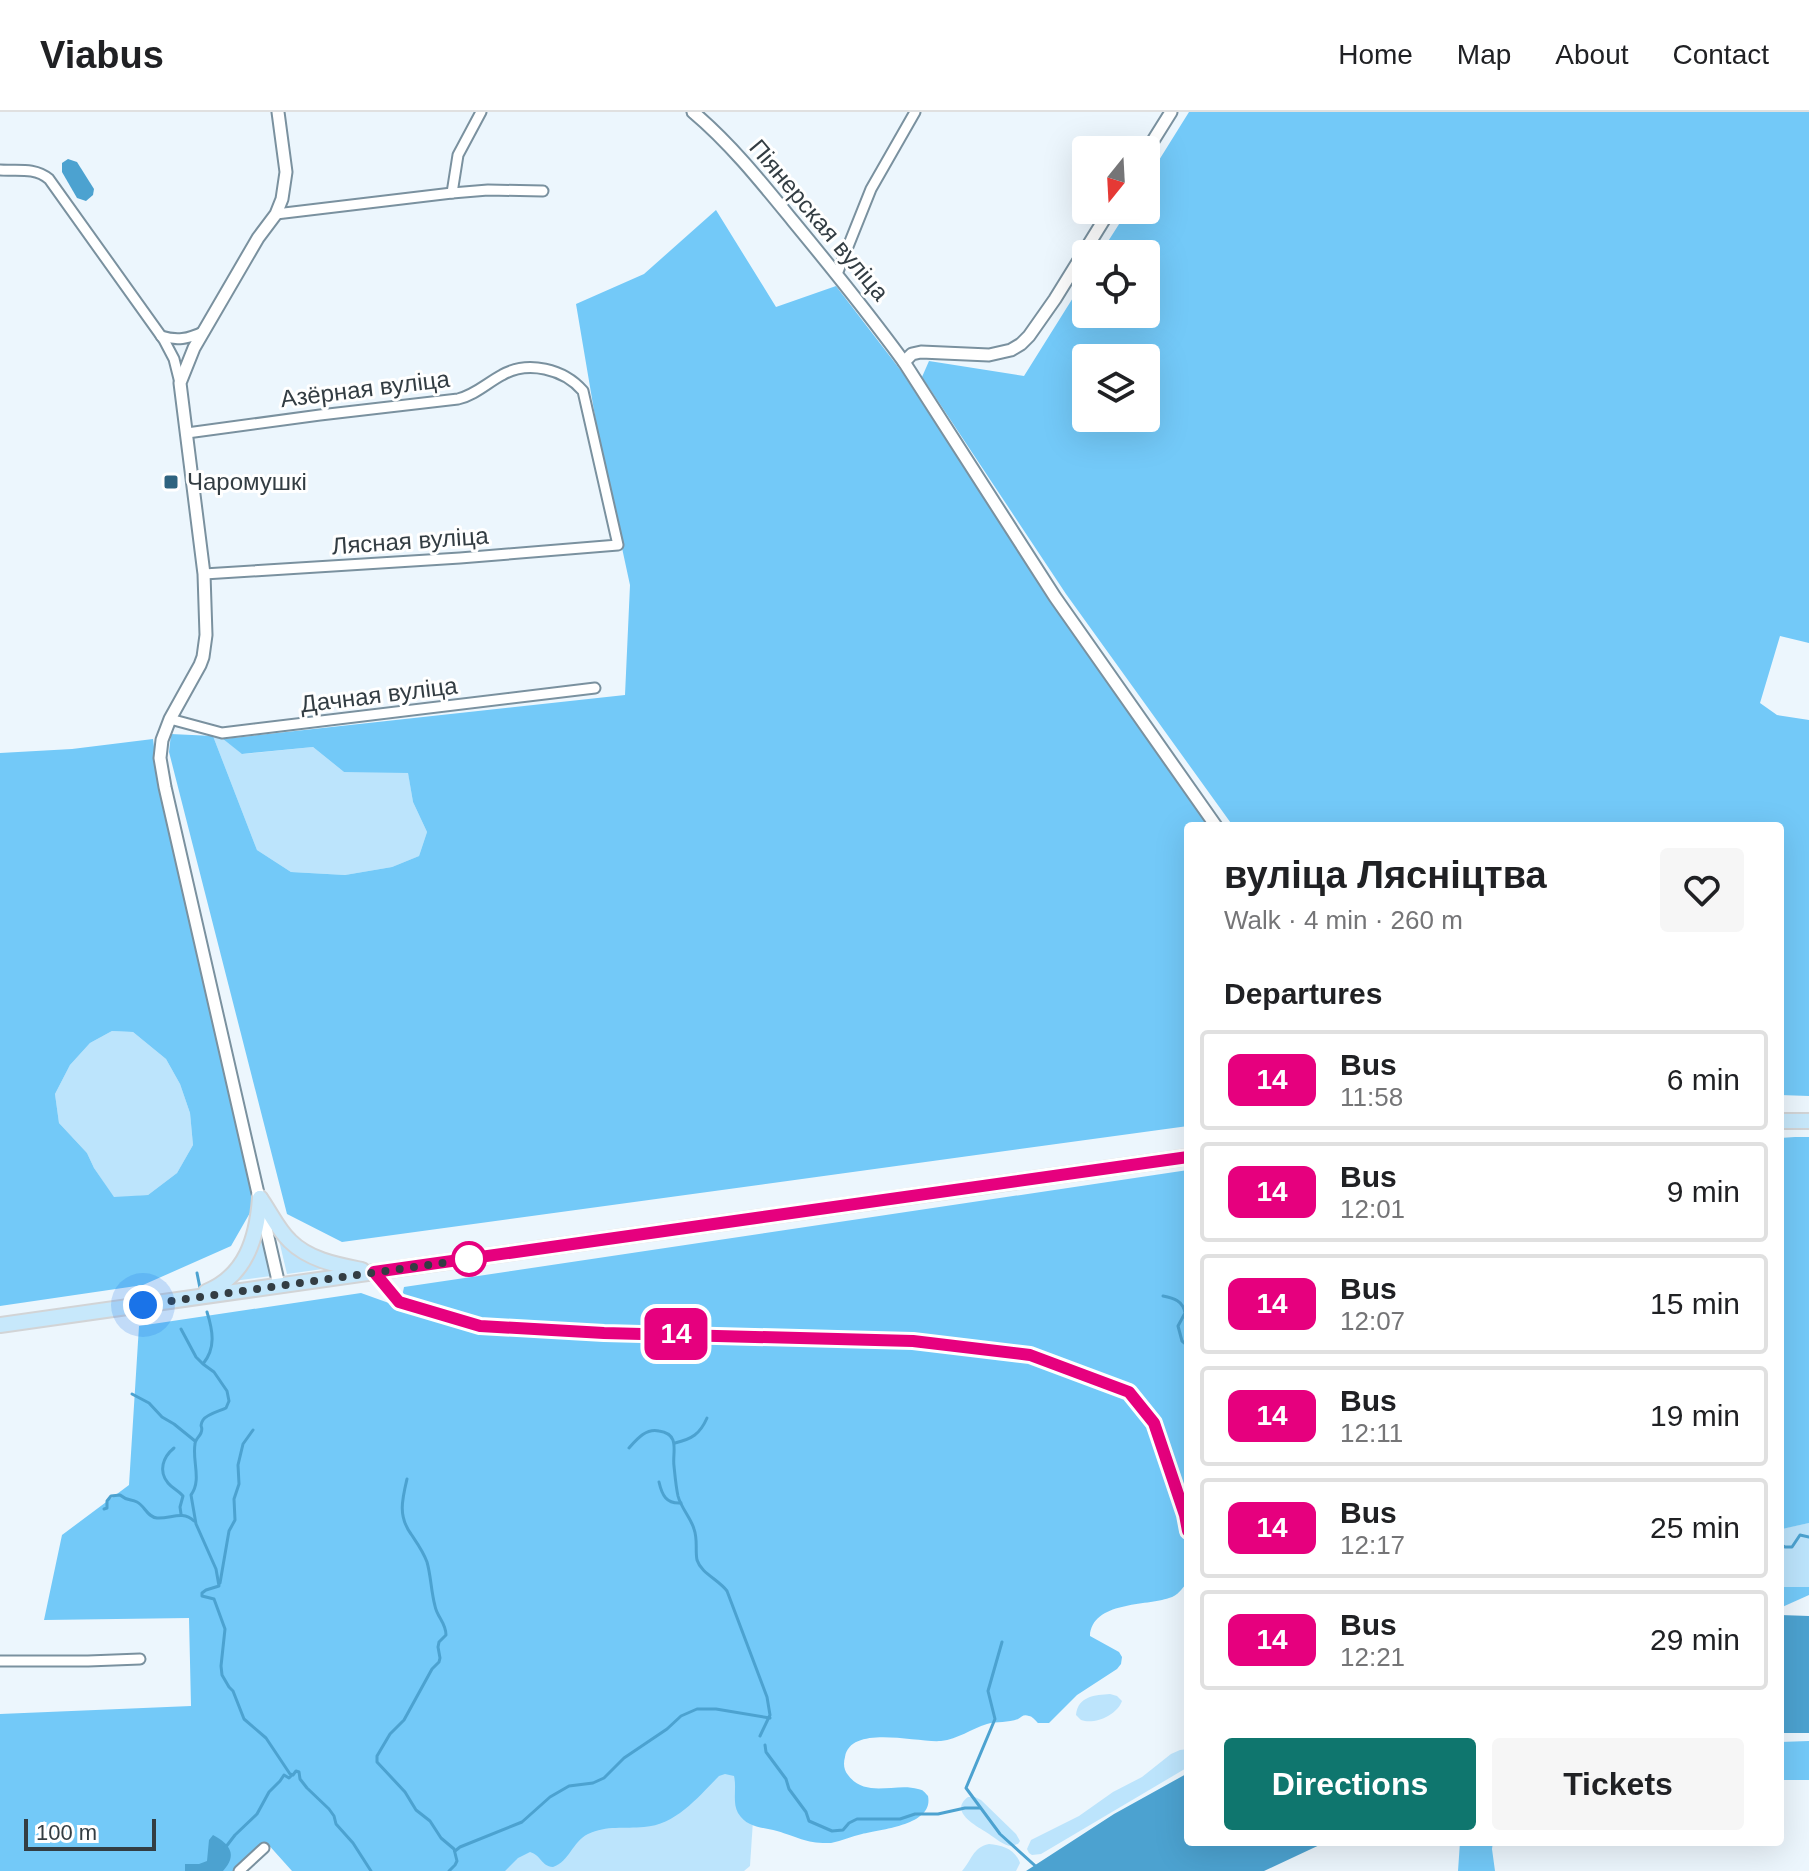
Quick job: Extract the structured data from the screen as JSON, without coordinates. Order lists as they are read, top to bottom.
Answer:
{
  "streets": {
    "street": [
      "Піянерская вуліца",
      "Азёрная вуліца",
      "Лясная вуліца",
      "Дачная вуліца"
    ]
  },
  "crossings": [
    ["Азёрная вуліца", "Лясная вуліца"]
  ],
  "places": {
    "transit": ["Чаромушкі"]
  },
  "lines": ["bus line 14"],
  "scale_bar": "100 m",
  "north": "bottom",
  "page": {
    "header": "Viabus",
    "nav": [
      "Home",
      "Map",
      "About",
      "Contact"
    ],
    "on_map": "14",
    "heading": [
      ["вуліца Лясніцтва", "Walk · 4 min · 260 m"],
      "Departures"
    ],
    "list": [
      {
        "mark": "14",
        "name": "Bus",
        "note": "11:58",
        "value": "6 min"
      },
      {
        "mark": "14",
        "name": "Bus",
        "note": "12:01",
        "value": "9 min"
      },
      {
        "mark": "14",
        "name": "Bus",
        "note": "12:07",
        "value": "15 min"
      },
      {
        "mark": "14",
        "name": "Bus",
        "note": "12:11",
        "value": "19 min"
      },
      {
        "mark": "14",
        "name": "Bus",
        "note": "12:17",
        "value": "25 min"
      },
      {
        "mark": "14",
        "name": "Bus",
        "note": "12:21",
        "value": "29 min"
      }
    ],
    "buttons": ["Directions", "Tickets"],
    "scale": "100 m"
  }
}
